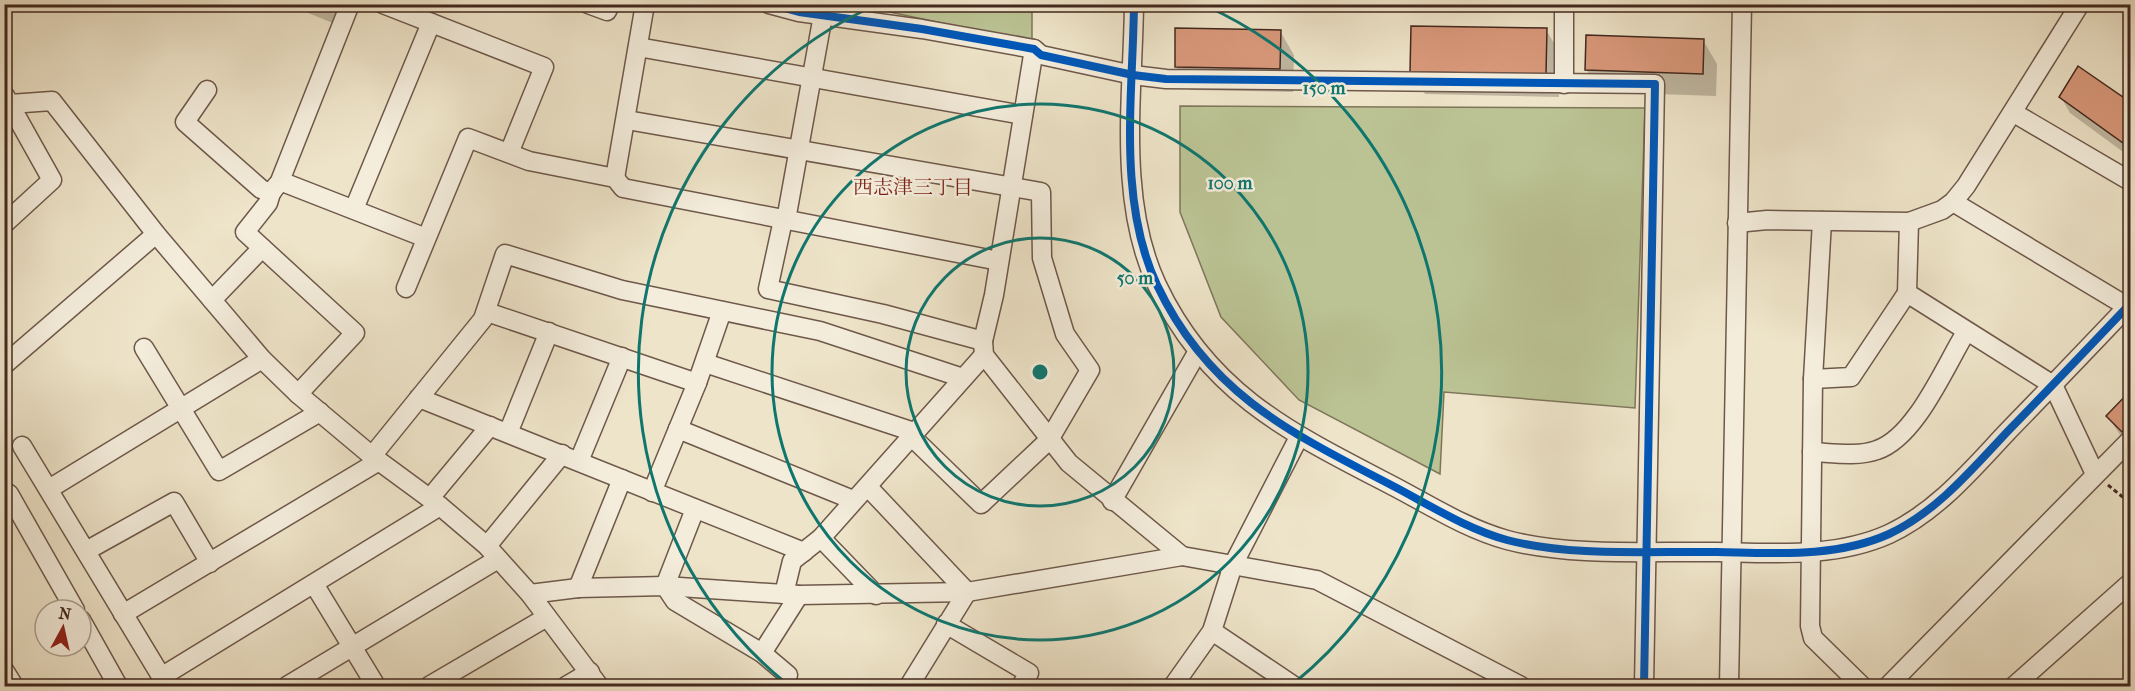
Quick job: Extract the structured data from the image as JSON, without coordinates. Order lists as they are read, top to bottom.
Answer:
{
  "districts": ["西志津三丁目"],
  "north": "top",
  "rings": ["150 m", "100 m", "50 m"]
}
